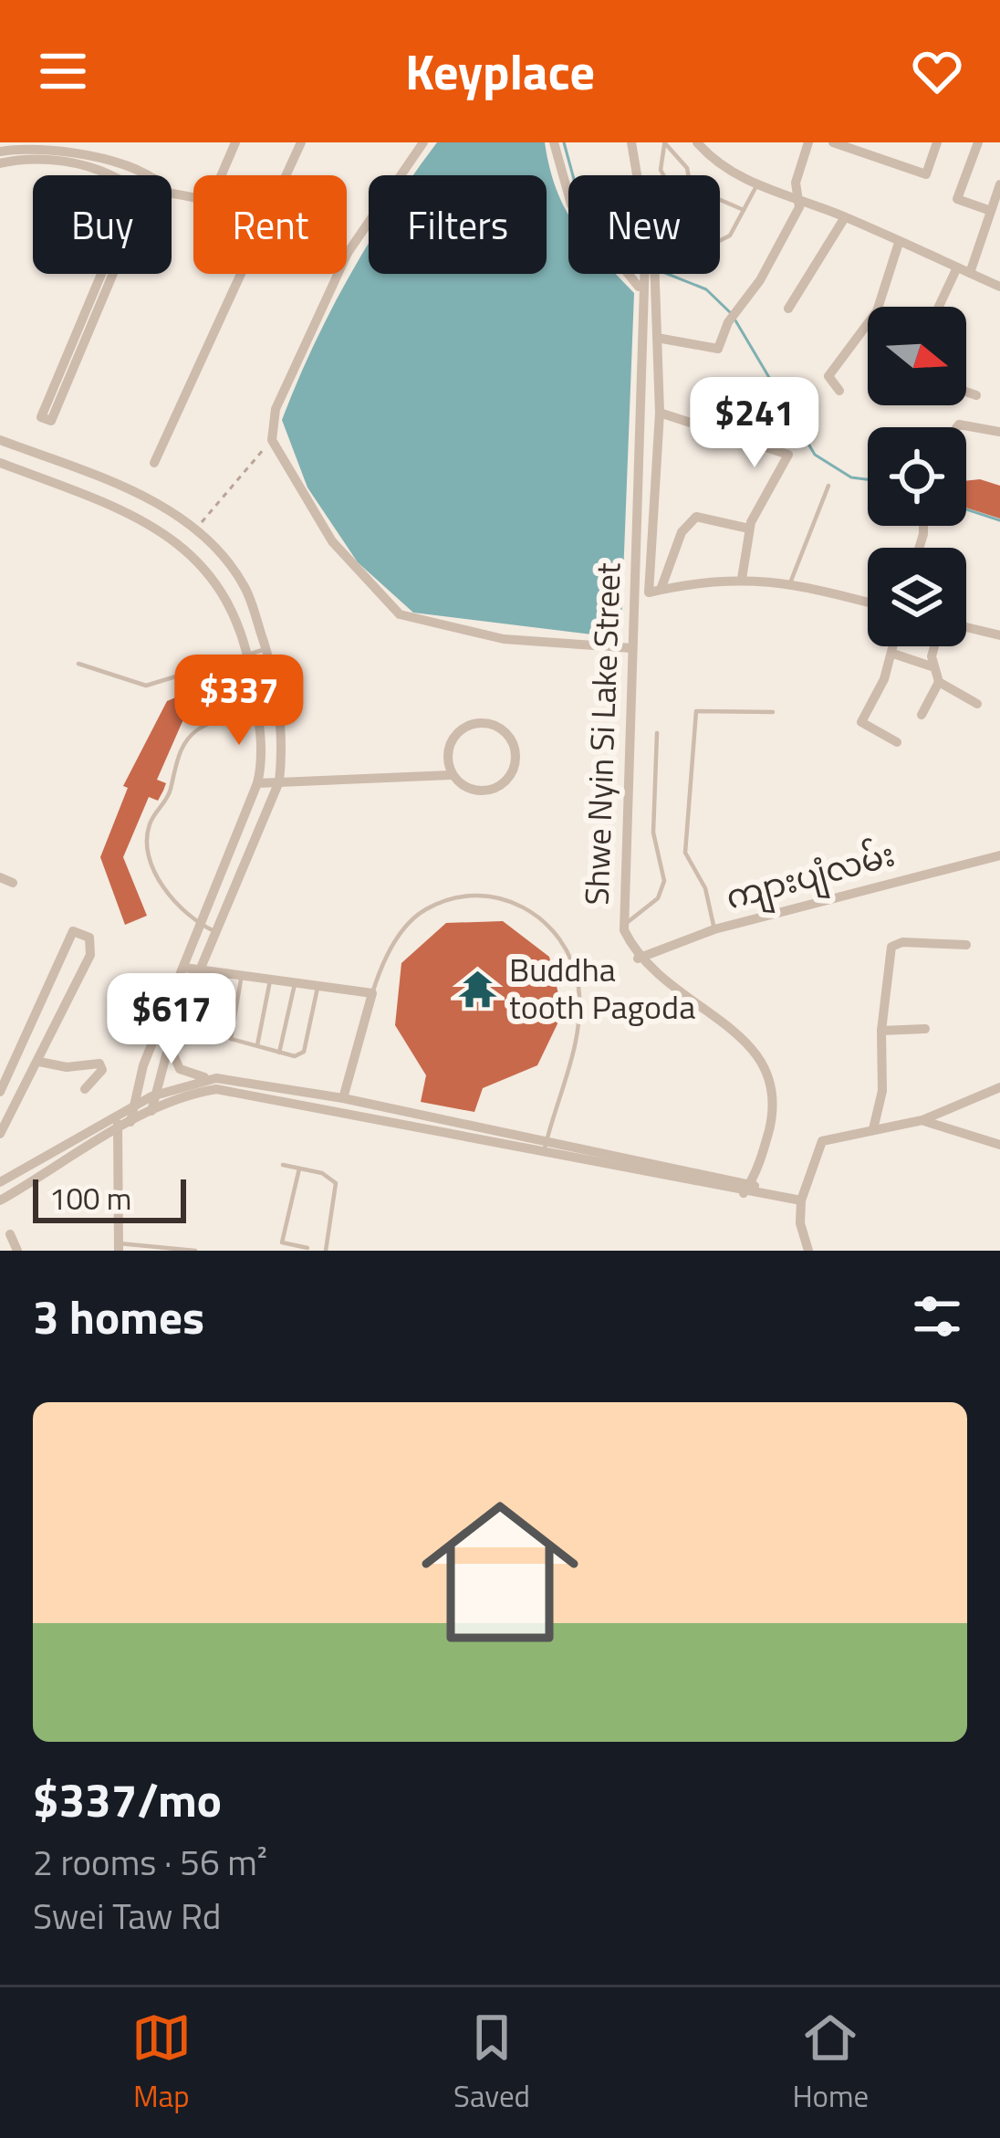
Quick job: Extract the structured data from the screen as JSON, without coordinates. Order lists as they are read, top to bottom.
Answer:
{
  "streets": {
    "street": ["Shwe Nyin Si Lake Street", "ကျားပျံလမ်း"]
  },
  "crossings": [
    ["Shwe Nyin Si Lake Street", "ကျားပျံလမ်း"]
  ],
  "places": {
    "temple": ["Buddha tooth Pagoda"]
  },
  "scale_bar": "100 m",
  "north": "right",
  "page": {
    "header": "Keyplace",
    "chip": [
      "Buy",
      "Rent",
      "Filters",
      "New"
    ],
    "price": ["$241", "$337", "$617"],
    "scale": "100 m",
    "heading": "3 homes",
    "list": [
      {
        "name": "$337/mo",
        "note": "2 rooms · 56 m² · Swei Taw Rd"
      }
    ],
    "tabs": ["Map", "Saved", "Home"]
  }
}
